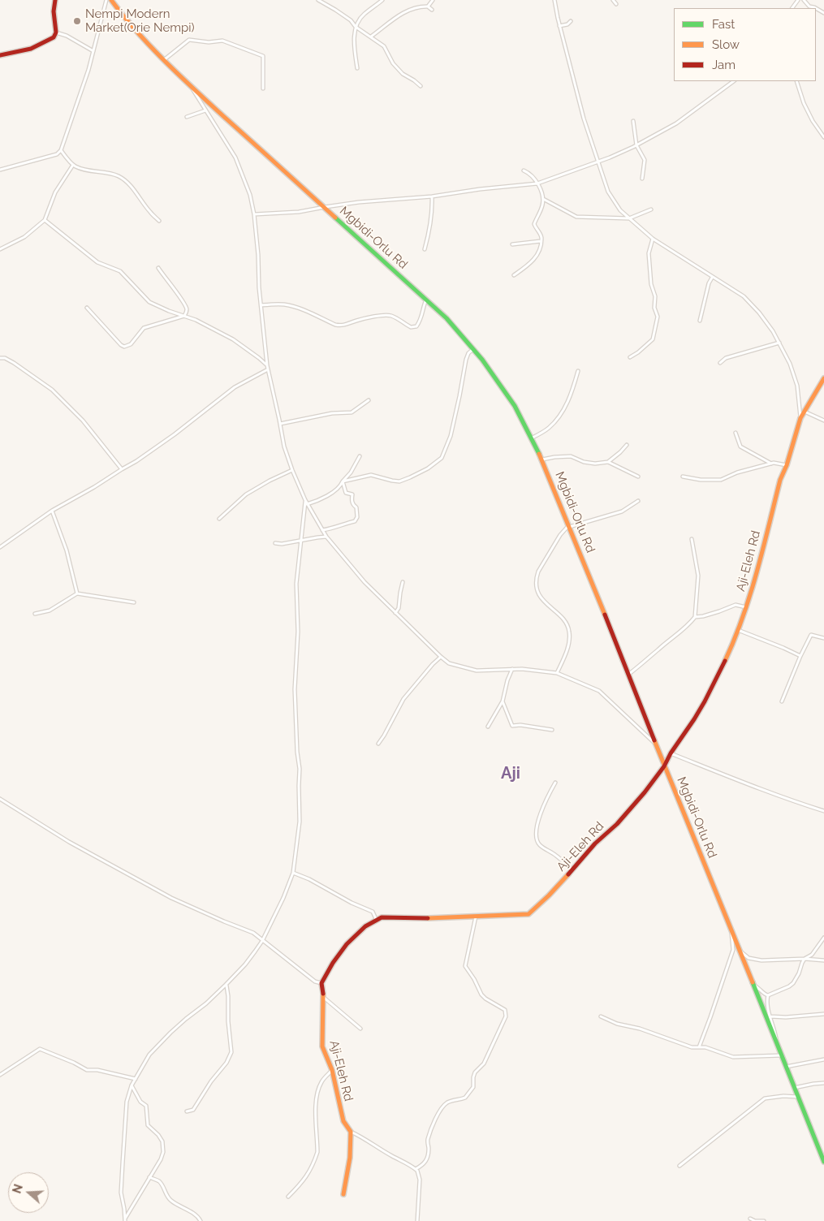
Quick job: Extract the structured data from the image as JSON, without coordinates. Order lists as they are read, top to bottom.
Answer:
{
  "streets": {
    "main road": ["Mgbidi-Orlu Rd", "Aji-Eleh Rd"]
  },
  "crossings": [
    ["Mgbidi-Orlu Rd", "Aji-Eleh Rd"]
  ],
  "districts": ["Aji"],
  "places": ["Nempi Modern Market(Orie Nempi)"],
  "legend": ["Fast", "Slow", "Jam"],
  "north": "left"
}
